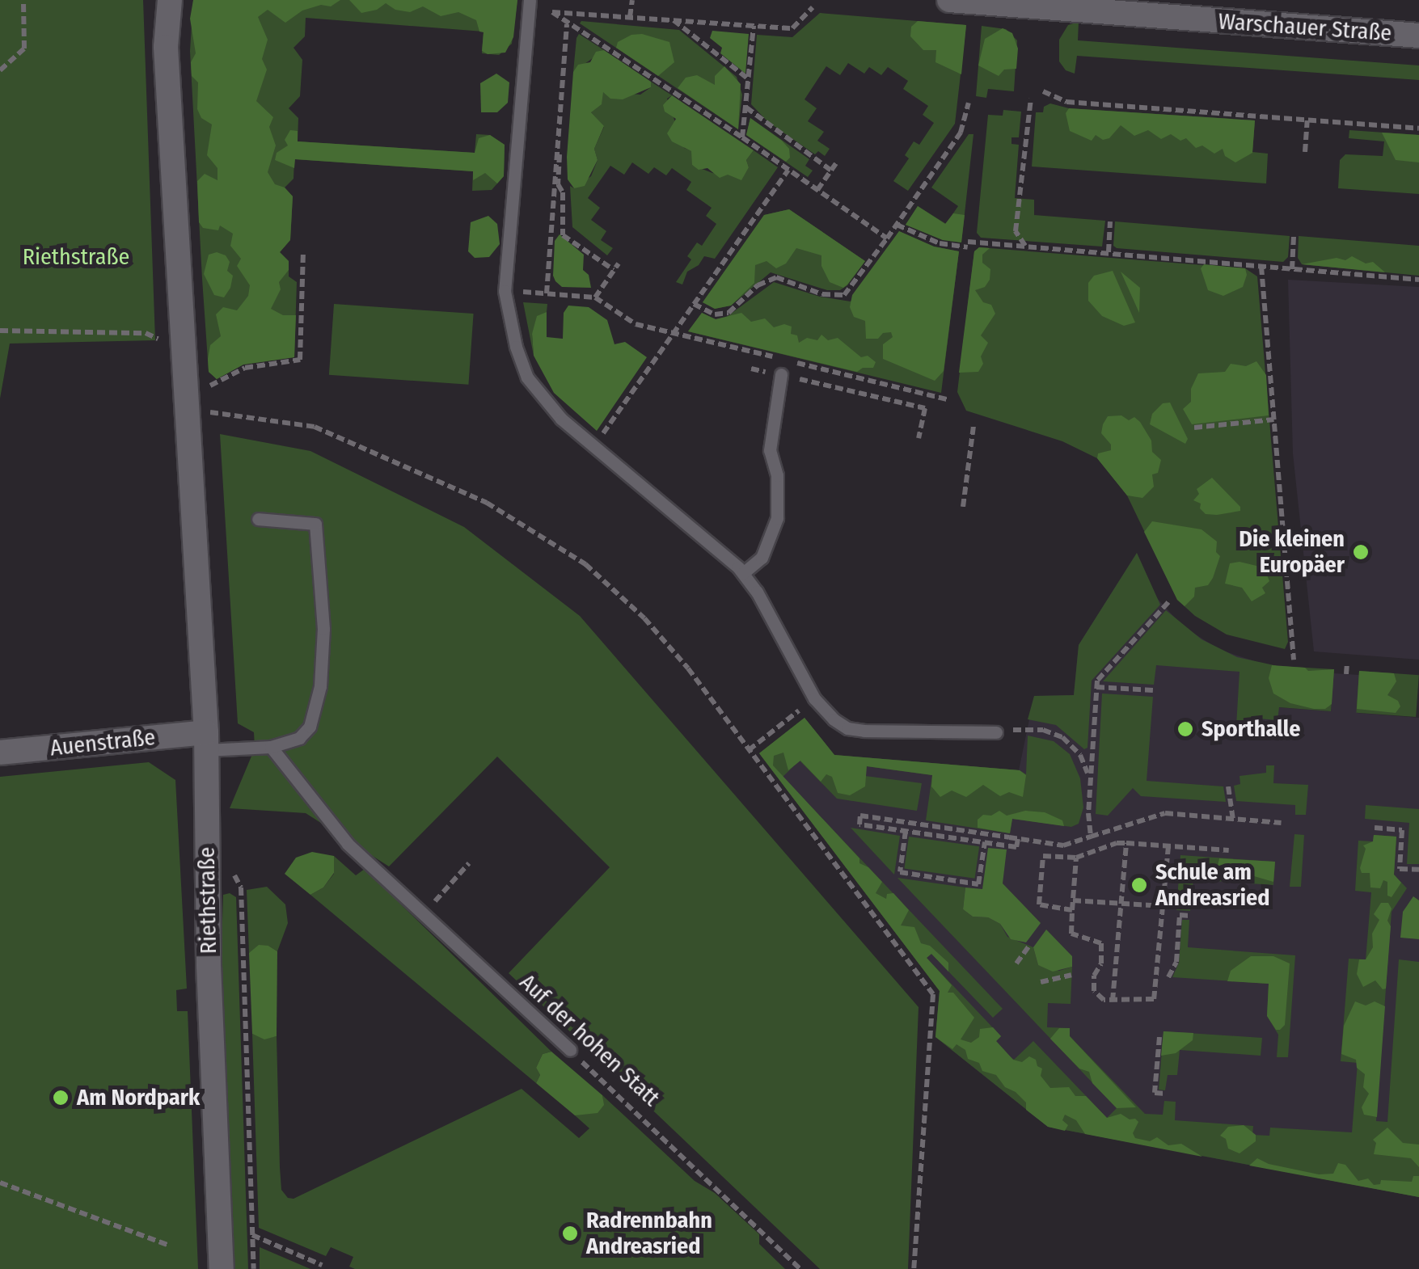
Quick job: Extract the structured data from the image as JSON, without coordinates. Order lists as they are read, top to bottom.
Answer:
{
  "streets": {
    "street": ["Warschauer Straße", "Auenstraße", "Riethstraße"],
    "lane": ["Auf der hohen Statt"]
  },
  "crossings": [
    ["Auenstraße", "Riethstraße"]
  ],
  "parks": ["Riethstraße"],
  "places": [
    "Die kleinen Europäer",
    "Sporthalle",
    "Schule am Andreasried",
    "Am Nordpark",
    "Radrennbahn Andreasried"
  ]
}
